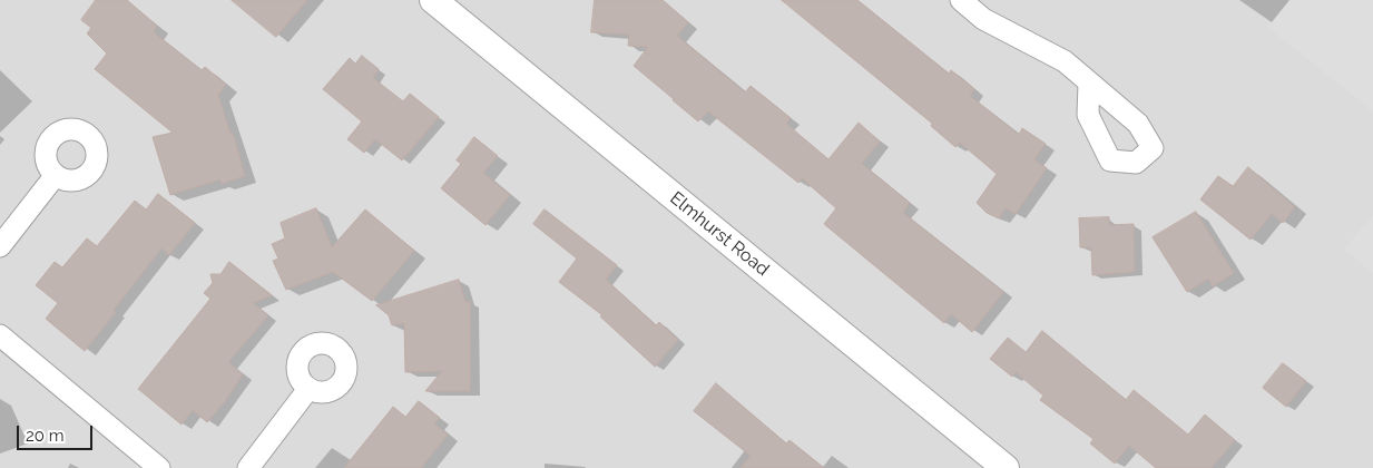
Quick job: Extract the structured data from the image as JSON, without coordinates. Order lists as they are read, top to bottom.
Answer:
{
  "streets": {
    "street": ["Elmhurst Road"]
  },
  "scale_bar": "20 m"
}
